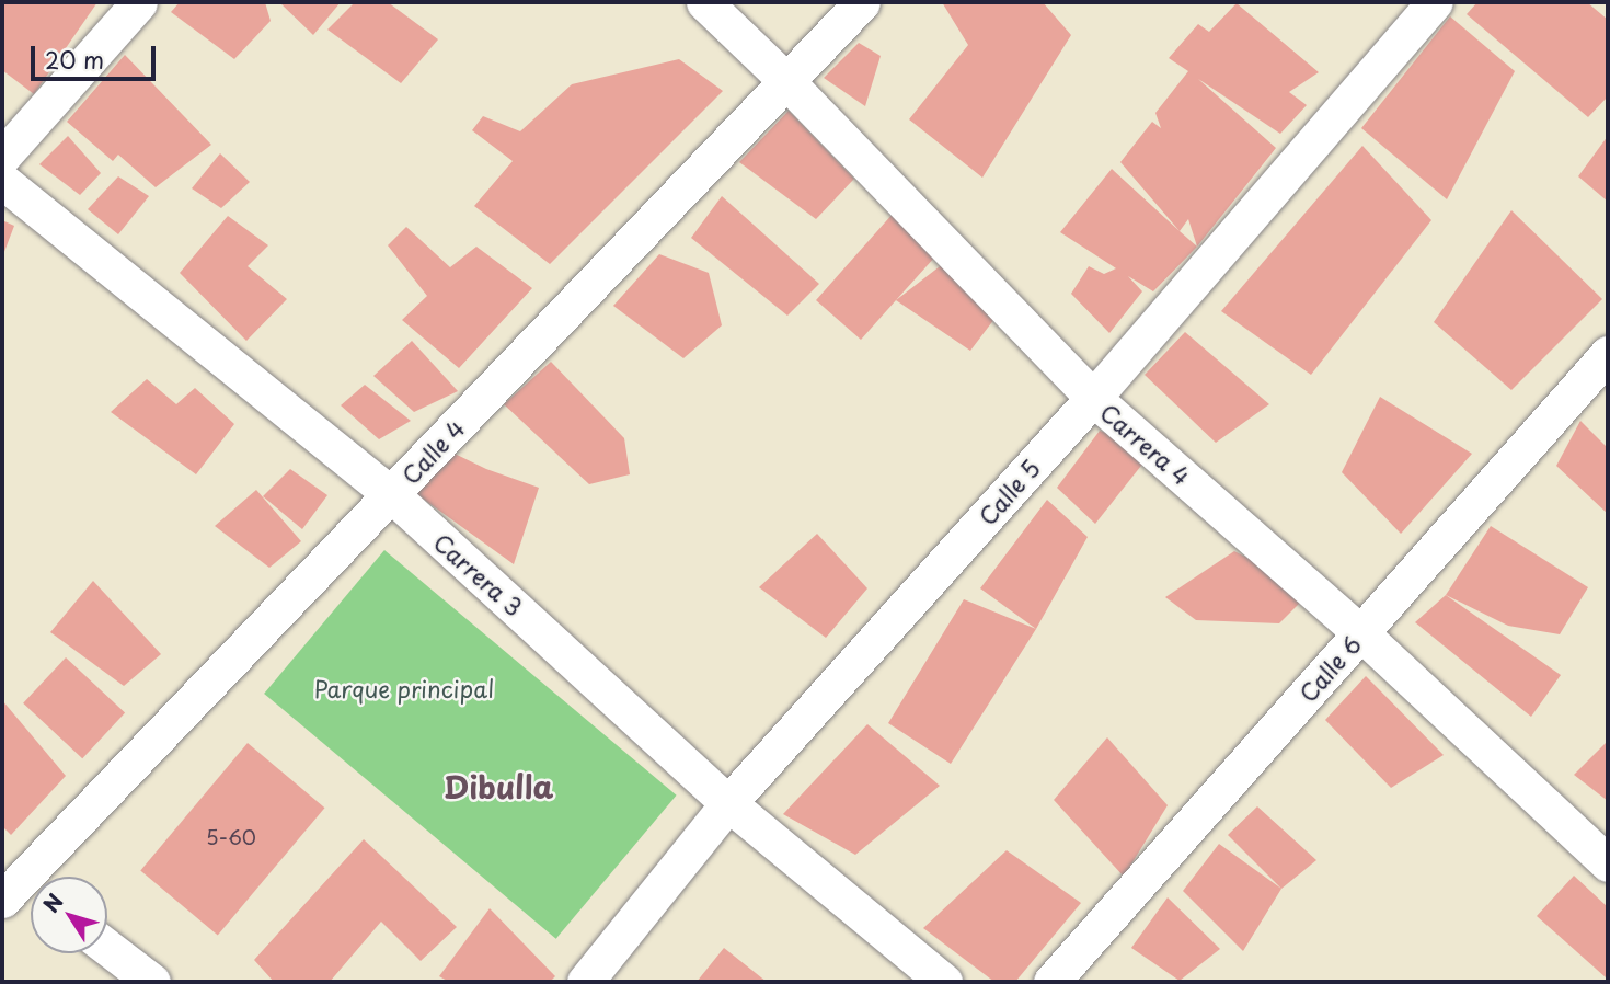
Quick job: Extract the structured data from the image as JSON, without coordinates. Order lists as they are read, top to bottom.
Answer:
{
  "streets": {
    "street": [
      "Carrera 4",
      "Calle 4",
      "Calle 5",
      "Carrera 3",
      "Calle 6"
    ]
  },
  "crossings": [
    ["Carrera 4", "Calle 4"],
    ["Carrera 4", "Calle 5"],
    ["Carrera 4", "Calle 6"],
    ["Calle 4", "Carrera 3"],
    ["Calle 5", "Carrera 3"]
  ],
  "districts": ["Dibulla"],
  "parks": ["Parque principal"],
  "house_numbers": ["5-60"],
  "scale_bar": "20 m",
  "north": "top left"
}
